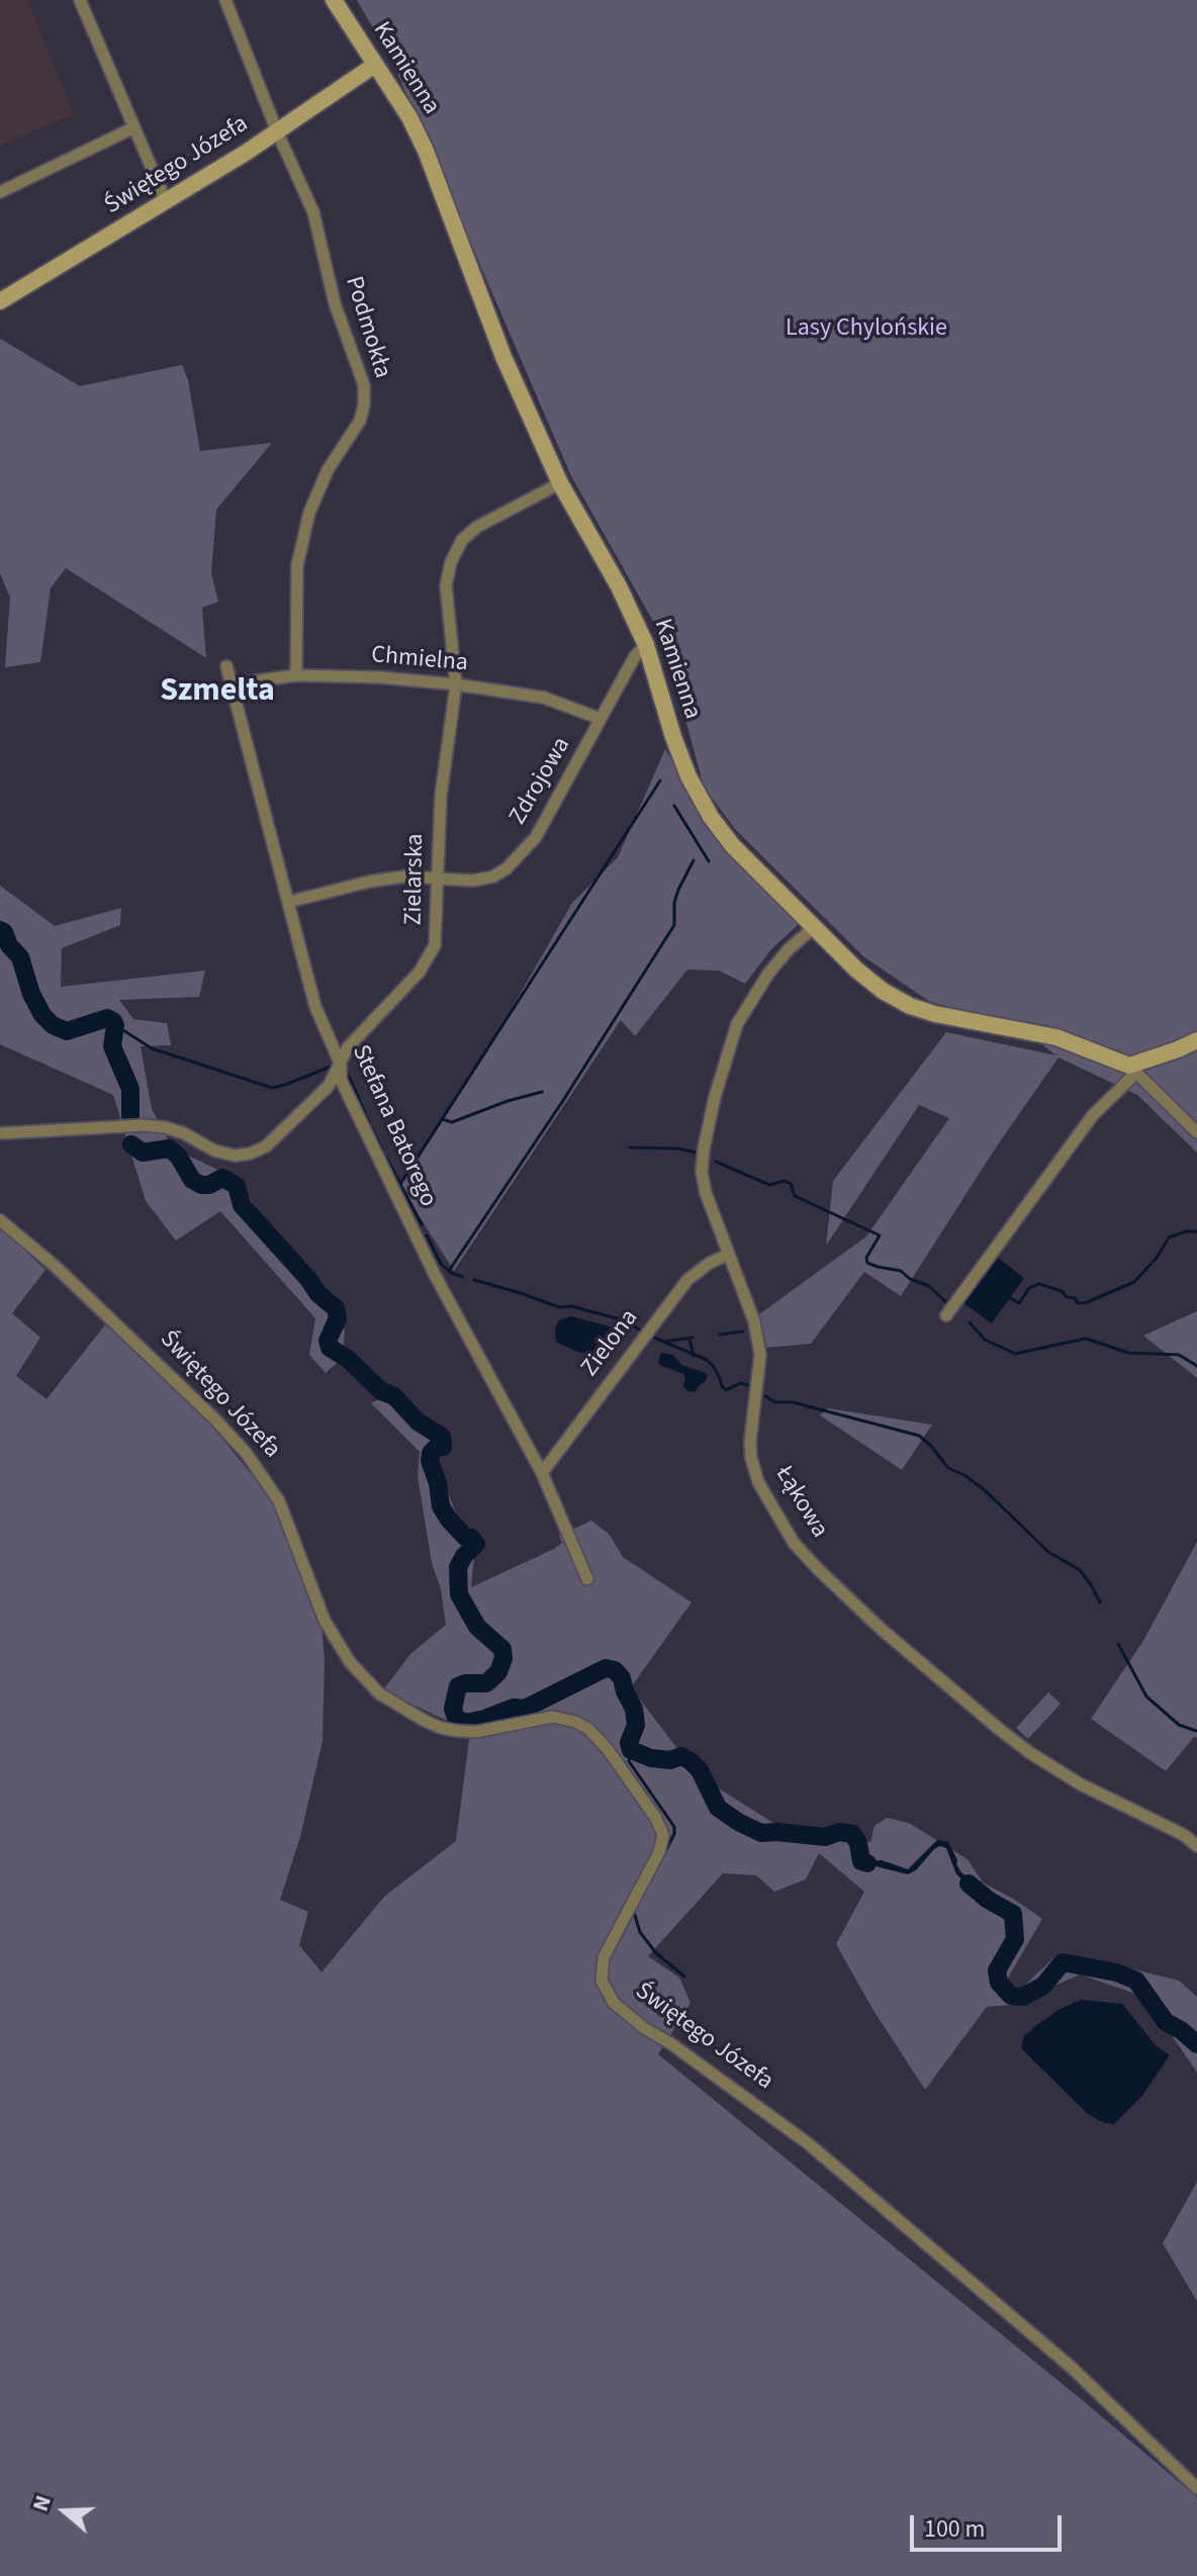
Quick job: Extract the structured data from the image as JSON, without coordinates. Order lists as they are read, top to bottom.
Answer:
{
  "streets": {
    "street": [
      "Kamienna",
      "Świętego Józefa",
      "Podmokła",
      "Chmielna",
      "Zdrojowa",
      "Zielarska",
      "Stefana Batorego",
      "Zielona",
      "Łąkowa"
    ]
  },
  "crossings": [
    ["Kamienna", "Świętego Józefa"],
    ["Kamienna", "Zdrojowa"],
    ["Kamienna", "Zielarska"],
    ["Kamienna", "Łąkowa"],
    ["Świętego Józefa", "Podmokła"],
    ["Podmokła", "Chmielna"],
    ["Chmielna", "Zdrojowa"],
    ["Chmielna", "Zielarska"],
    ["Chmielna", "Stefana Batorego"],
    ["Zdrojowa", "Zielarska"],
    ["Zdrojowa", "Stefana Batorego"],
    ["Zielarska", "Stefana Batorego"],
    ["Stefana Batorego", "Zielona"],
    ["Zielona", "Łąkowa"]
  ],
  "districts": ["Szmelta"],
  "parks": ["Lasy Chylońskie"],
  "scale_bar": "100 m",
  "north": "left"
}
